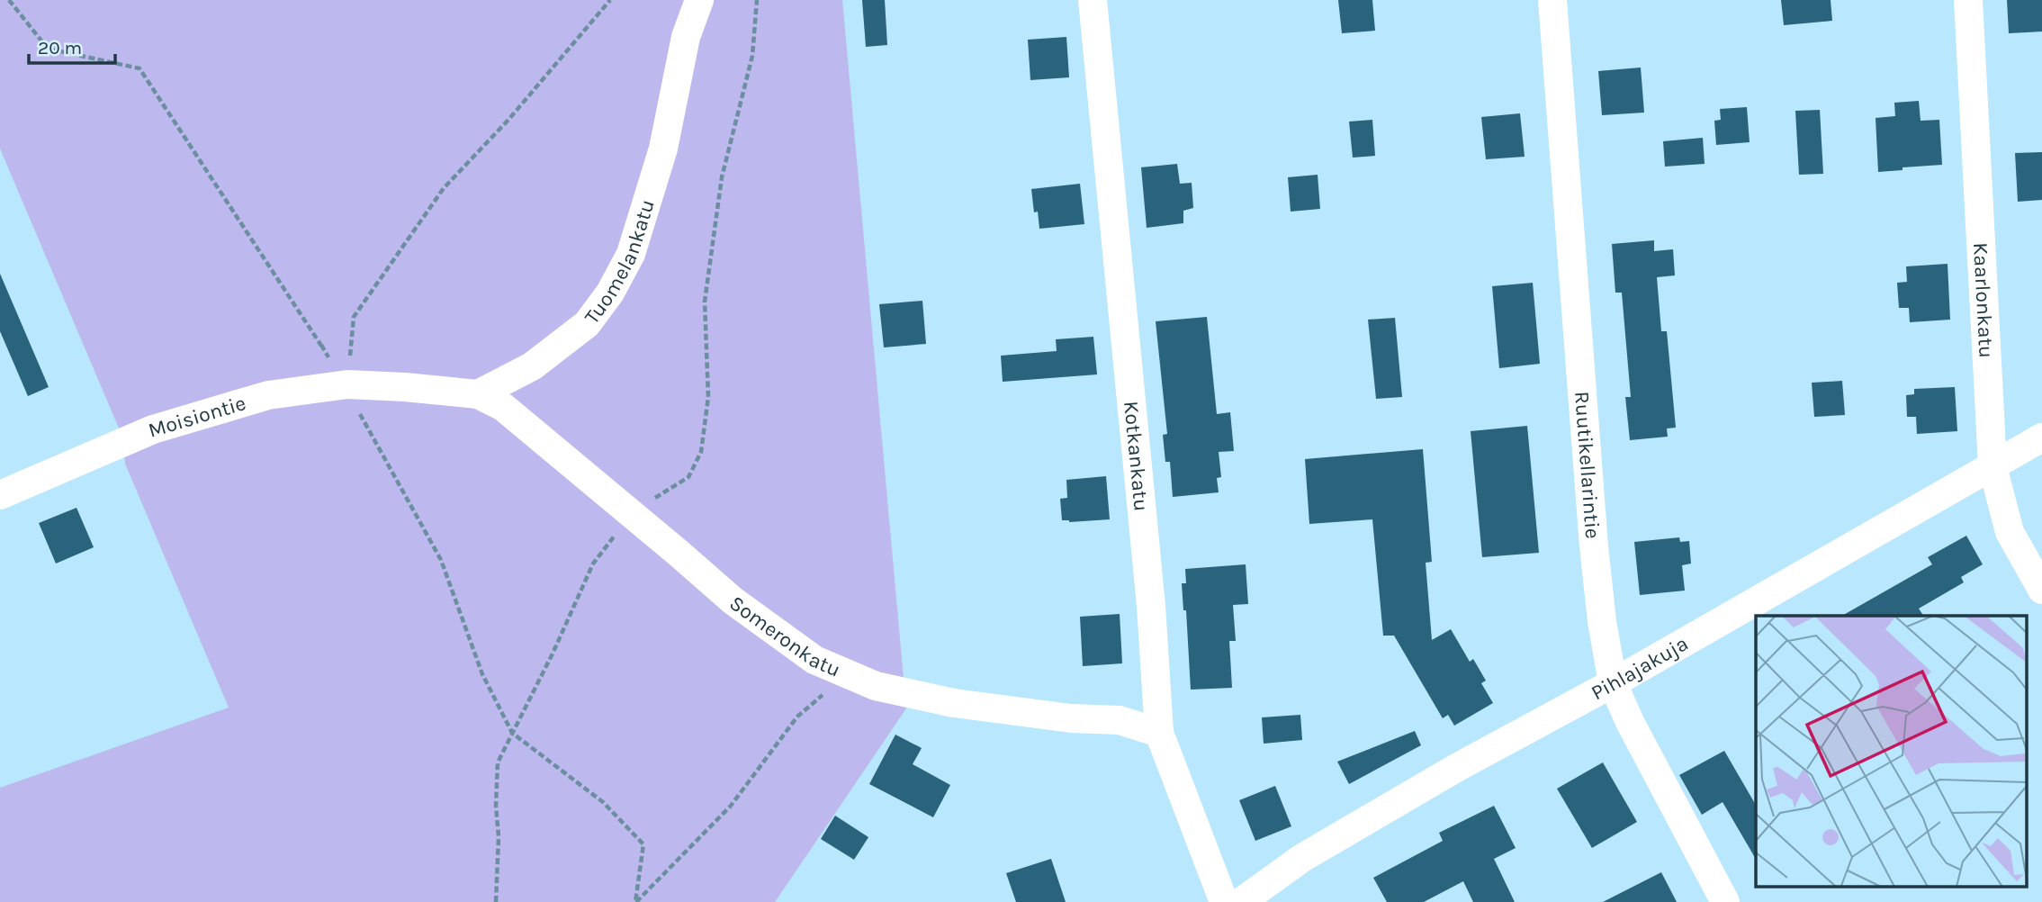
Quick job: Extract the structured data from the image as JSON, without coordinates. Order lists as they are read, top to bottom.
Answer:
{
  "streets": {
    "street": [
      "Tuomelankatu",
      "Kaarlonkatu",
      "Moisiontie",
      "Kotkankatu",
      "Ruutikellarintie",
      "Someronkatu",
      "Pihlajakuja"
    ]
  },
  "crossings": [
    ["Tuomelankatu", "Moisiontie"],
    ["Tuomelankatu", "Someronkatu"],
    ["Kaarlonkatu", "Pihlajakuja"],
    ["Moisiontie", "Someronkatu"],
    ["Kotkankatu", "Someronkatu"],
    ["Ruutikellarintie", "Pihlajakuja"]
  ],
  "scale_bar": "20 m"
}
